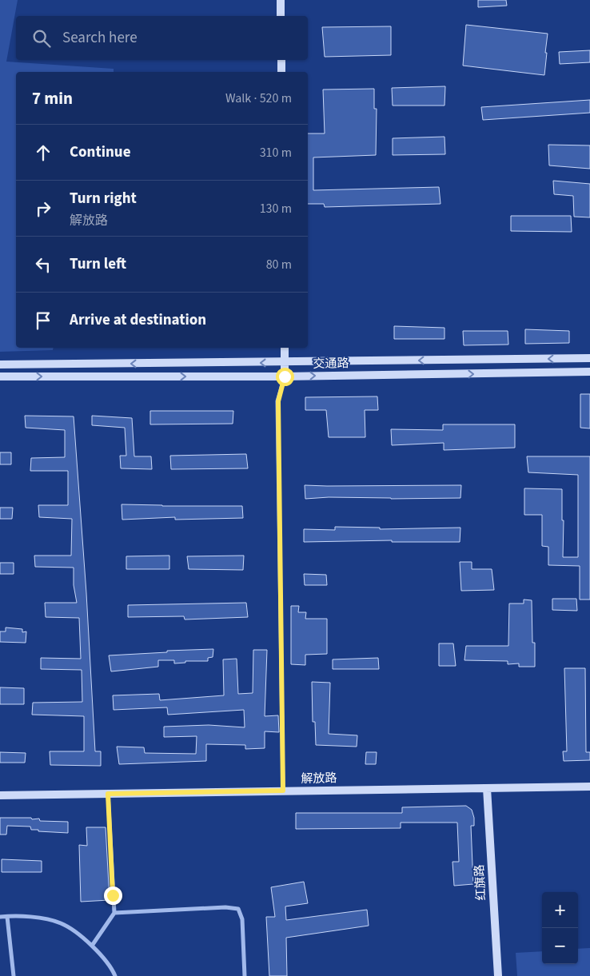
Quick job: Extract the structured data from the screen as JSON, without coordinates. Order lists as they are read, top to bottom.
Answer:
{
  "streets": {
    "main road": ["交通路", "解放路", "红旗路"]
  },
  "crossings": [
    ["解放路", "红旗路"]
  ],
  "page": {
    "search": "Search here",
    "heading": ["7 min", "Walk · 520 m"],
    "list": [
      ["Continue", "310 m"],
      ["Turn right", "解放路", "130 m"],
      ["Turn left", "80 m"],
      "Arrive at destination"
    ],
    "map_buttons": ["+", "−"]
  }
}
